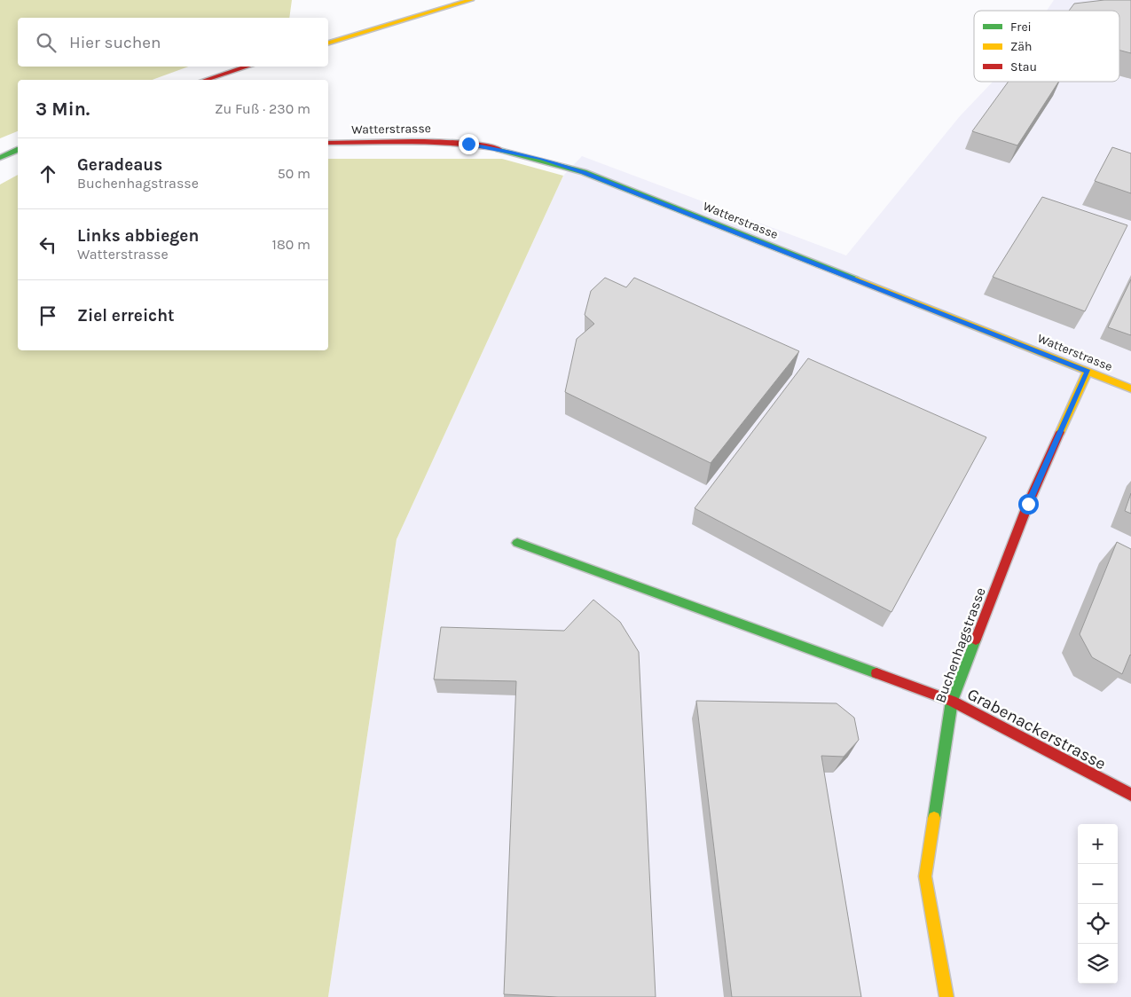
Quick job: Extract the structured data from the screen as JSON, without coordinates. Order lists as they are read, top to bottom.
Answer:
{
  "streets": {
    "street": ["Watterstrasse", "Buchenhagstrasse", "Grabenackerstrasse"]
  },
  "crossings": [
    ["Watterstrasse", "Buchenhagstrasse"],
    ["Buchenhagstrasse", "Grabenackerstrasse"]
  ],
  "legend": ["Frei", "Zäh", "Stau"],
  "page": {
    "search": "Hier suchen",
    "heading": ["3 Min.", "Zu Fuß · 230 m"],
    "list": [
      ["Geradeaus", "Buchenhagstrasse", "50 m"],
      ["Links abbiegen", "Watterstrasse", "180 m"],
      "Ziel erreicht"
    ],
    "map_buttons": ["+", "−"]
  }
}
